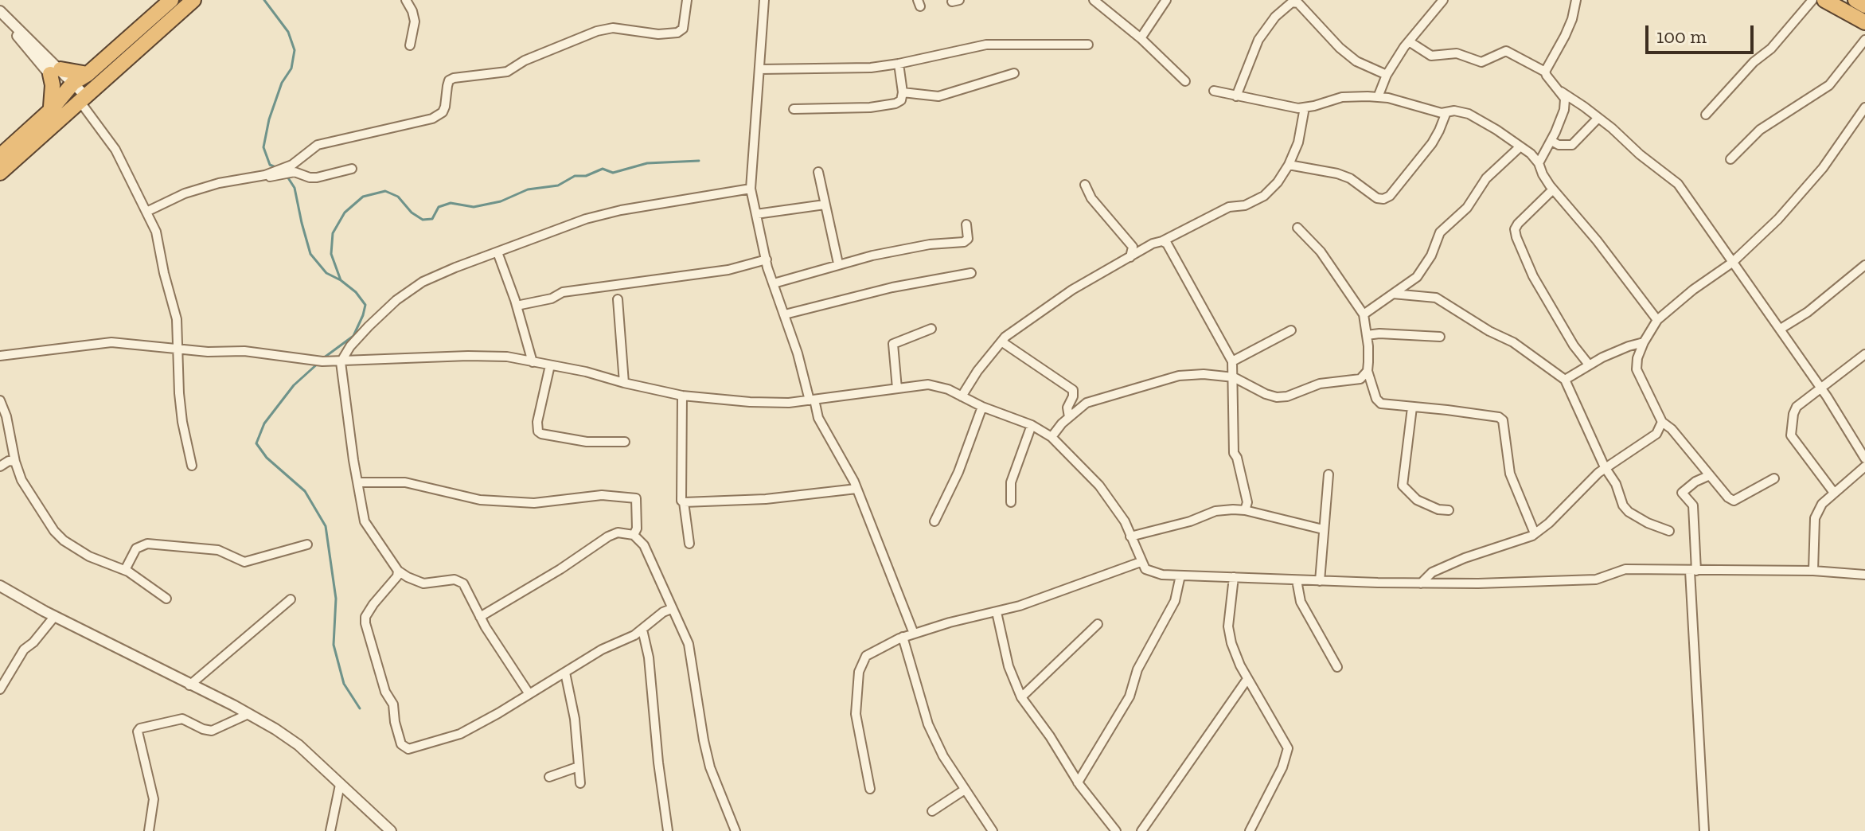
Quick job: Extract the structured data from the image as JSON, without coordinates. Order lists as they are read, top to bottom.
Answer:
{
  "scale_bar": "100 m"
}
